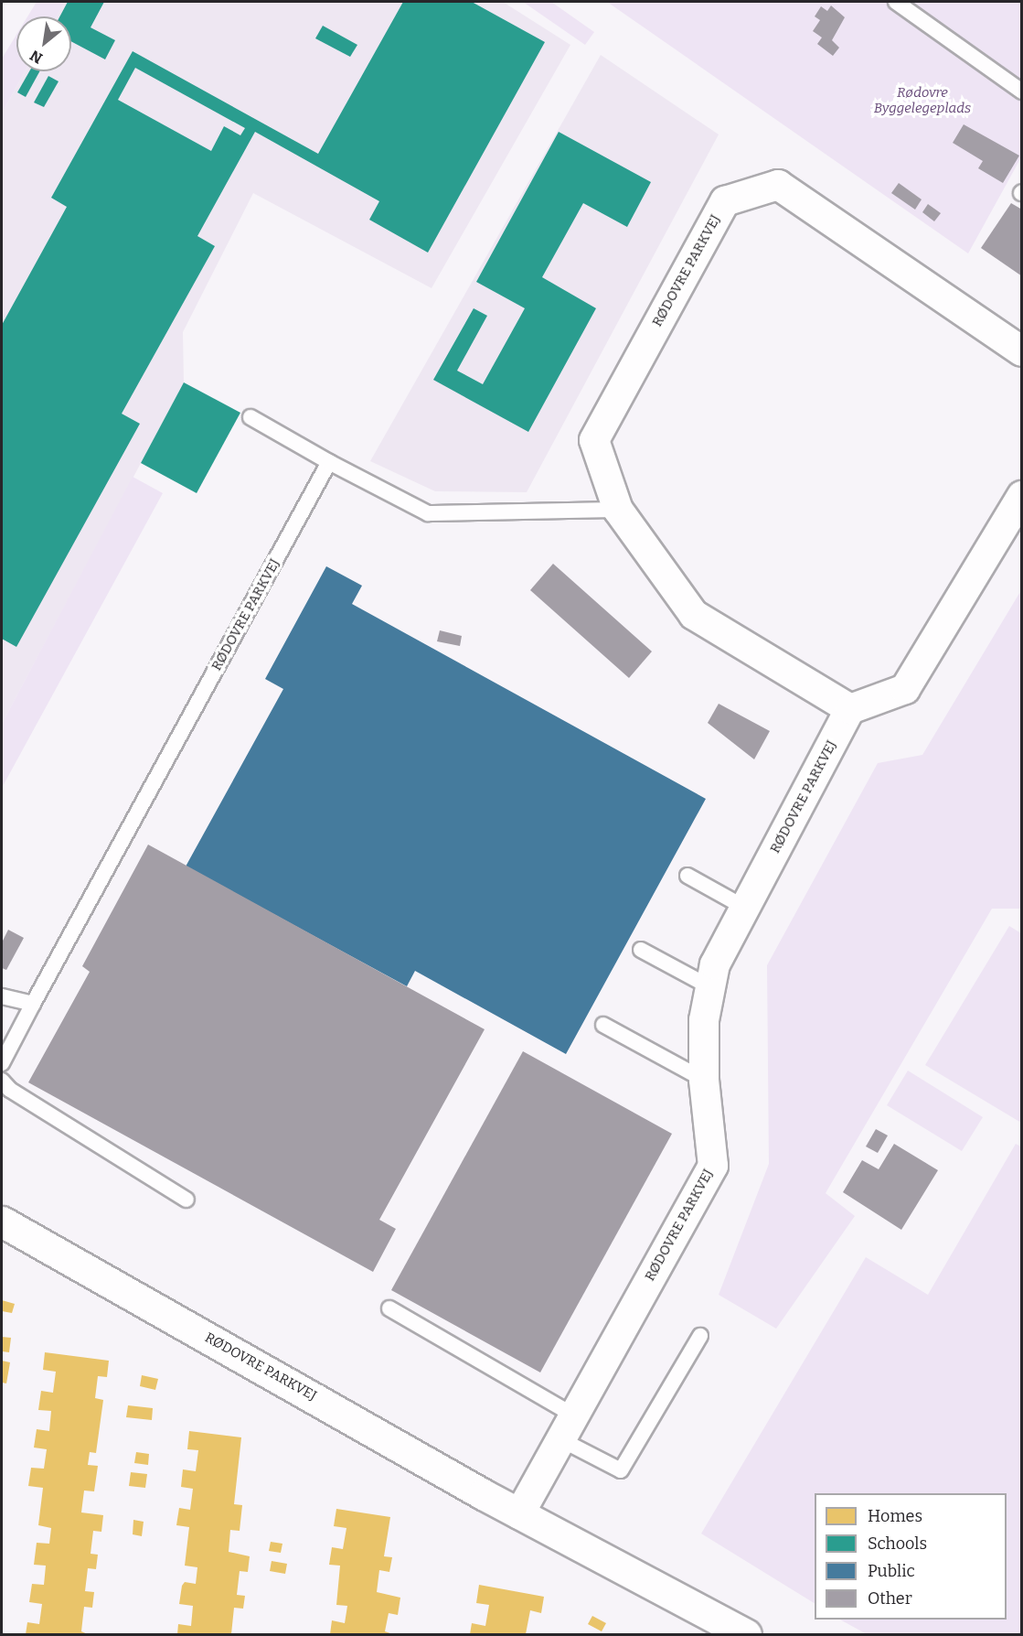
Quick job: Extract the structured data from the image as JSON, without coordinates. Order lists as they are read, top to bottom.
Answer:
{
  "streets": {
    "street": ["RØDOVRE PARKVEJ"]
  },
  "parks": ["Rødovre Byggelegeplads"],
  "legend": [
    "Homes",
    "Schools",
    "Public",
    "Other"
  ],
  "north": "bottom left"
}
